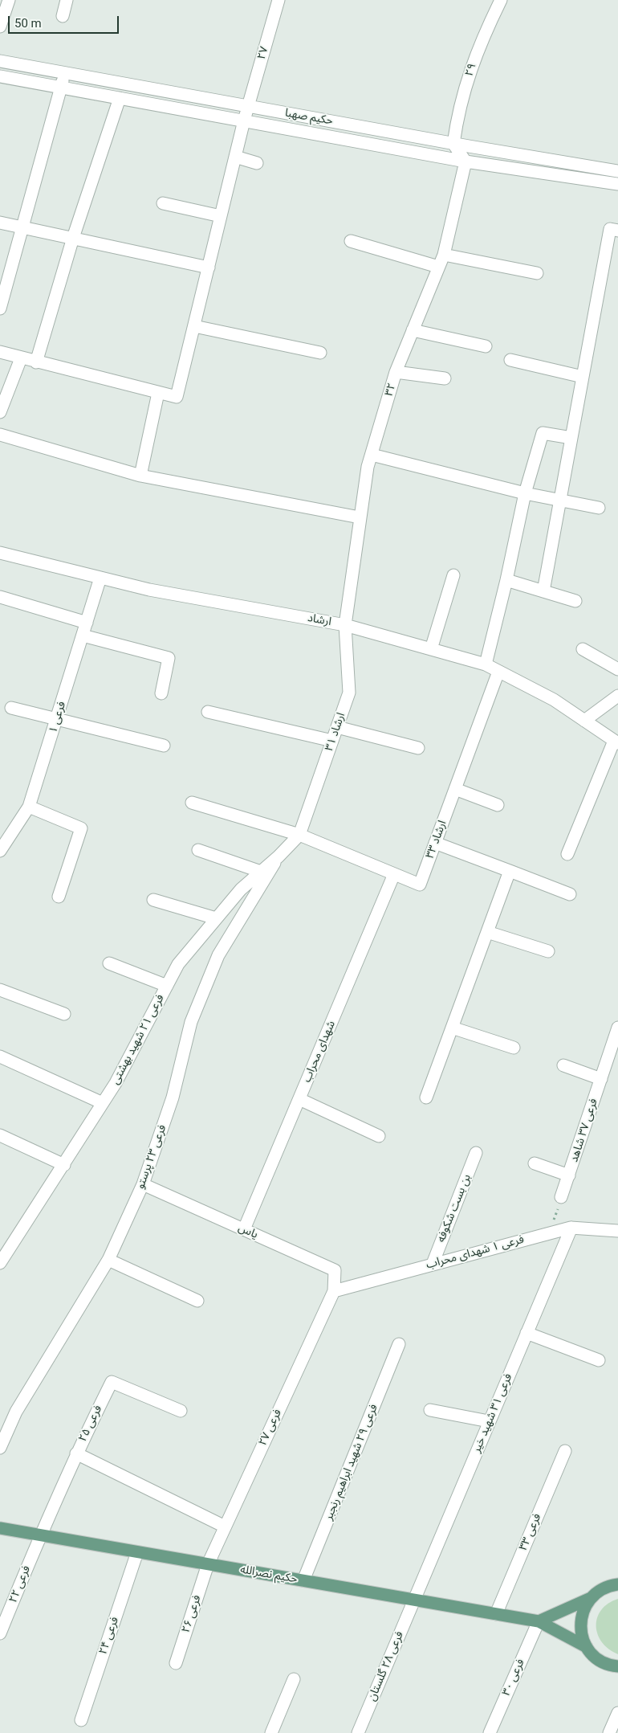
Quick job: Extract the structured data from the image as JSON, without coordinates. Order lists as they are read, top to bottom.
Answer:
{
  "streets": {
    "main road": ["حکیم نصرالله"],
    "street": [
      "۲۷",
      "۲۹",
      "حکیم صهبا",
      "۳۲",
      "ارشاد",
      "فرعی ۱",
      "ارشاد ۳۱",
      "ارشاد ۳۳",
      "فرعی ۲۱ شهید بهشتی",
      "شهدای محراب",
      "فرعی ۳۷ شاهد",
      "فرعی ۲۳ پرستو",
      "بن بست شکوفه",
      "یاس",
      "فرعی ۱ شهدای محراب",
      "فرعی ۳۱ شهید خیر",
      "فرعی ۲۵",
      "فرعی ۲۷",
      "فرعی ۲۹ شهید ابراهیم رنجبر",
      "فرعی ۳۳",
      "فرعی ۲۲",
      "فرعی ۲۶",
      "فرعی ۲۴",
      "فرعی ۲۸ گلستان",
      "فرعی ۳۰"
    ]
  },
  "crossings": [
    ["۲۷", "حکیم صهبا"],
    ["۲۹", "حکیم صهبا"],
    ["حکیم صهبا", "۳۲"],
    ["۳۲", "ارشاد"],
    ["۳۲", "ارشاد ۳۱"],
    ["ارشاد", "فرعی ۱"],
    ["ارشاد", "ارشاد ۳۱"],
    ["ارشاد", "ارشاد ۳۳"],
    ["ارشاد ۳۱", "ارشاد ۳۳"],
    ["ارشاد ۳۱", "فرعی ۲۱ شهید بهشتی"],
    ["ارشاد ۳۳", "فرعی ۲۱ شهید بهشتی"],
    ["ارشاد ۳۳", "شهدای محراب"],
    ["فرعی ۲۱ شهید بهشتی", "فرعی ۲۳ پرستو"],
    ["شهدای محراب", "یاس"],
    ["فرعی ۲۳ پرستو", "یاس"],
    ["بن بست شکوفه", "فرعی ۱ شهدای محراب"],
    ["یاس", "فرعی ۱ شهدای محراب"],
    ["یاس", "فرعی ۲۷"],
    ["فرعی ۱ شهدای محراب", "فرعی ۳۱ شهید خیر"],
    ["فرعی ۱ شهدای محراب", "فرعی ۲۷"],
    ["فرعی ۳۱ شهید خیر", "حکیم نصرالله"],
    ["فرعی ۳۱ شهید خیر", "فرعی ۲۸ گلستان"],
    ["فرعی ۲۵", "حکیم نصرالله"],
    ["فرعی ۲۵", "فرعی ۲۲"],
    ["فرعی ۲۷", "حکیم نصرالله"],
    ["فرعی ۲۷", "فرعی ۲۶"],
    ["فرعی ۲۹ شهید ابراهیم رنجبر", "حکیم نصرالله"],
    ["فرعی ۳۳", "حکیم نصرالله"],
    ["حکیم نصرالله", "فرعی ۲۲"],
    ["حکیم نصرالله", "فرعی ۲۶"],
    ["حکیم نصرالله", "فرعی ۲۴"],
    ["حکیم نصرالله", "فرعی ۲۸ گلستان"],
    ["حکیم نصرالله", "فرعی ۳۰"]
  ],
  "scale_bar": "50 m"
}
